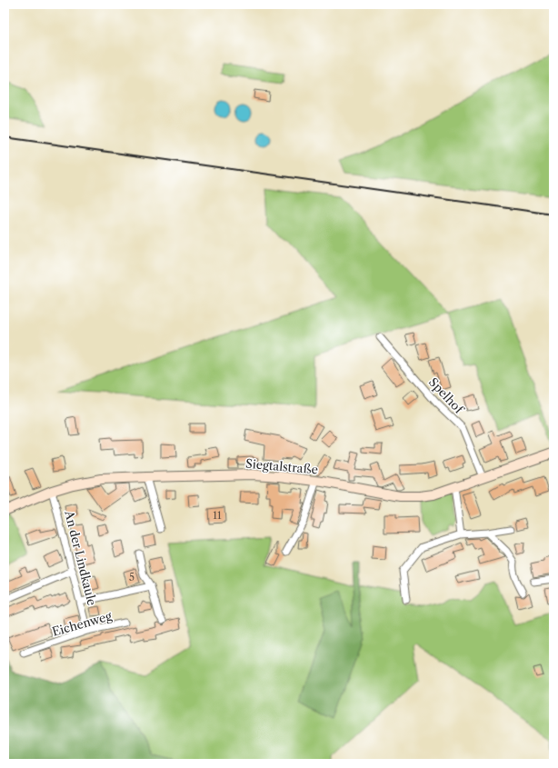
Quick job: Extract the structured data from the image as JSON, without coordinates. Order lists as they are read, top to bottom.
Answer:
{
  "streets": {
    "main road": ["Siegtalstraße"],
    "street": ["Spelhof", "An der Lindkaule", "Eichenweg"]
  },
  "crossings": [
    ["Spelhof", "Siegtalstraße"],
    ["Siegtalstraße", "An der Lindkaule"],
    ["An der Lindkaule", "Eichenweg"]
  ],
  "house_numbers": ["11", "5"]
}
